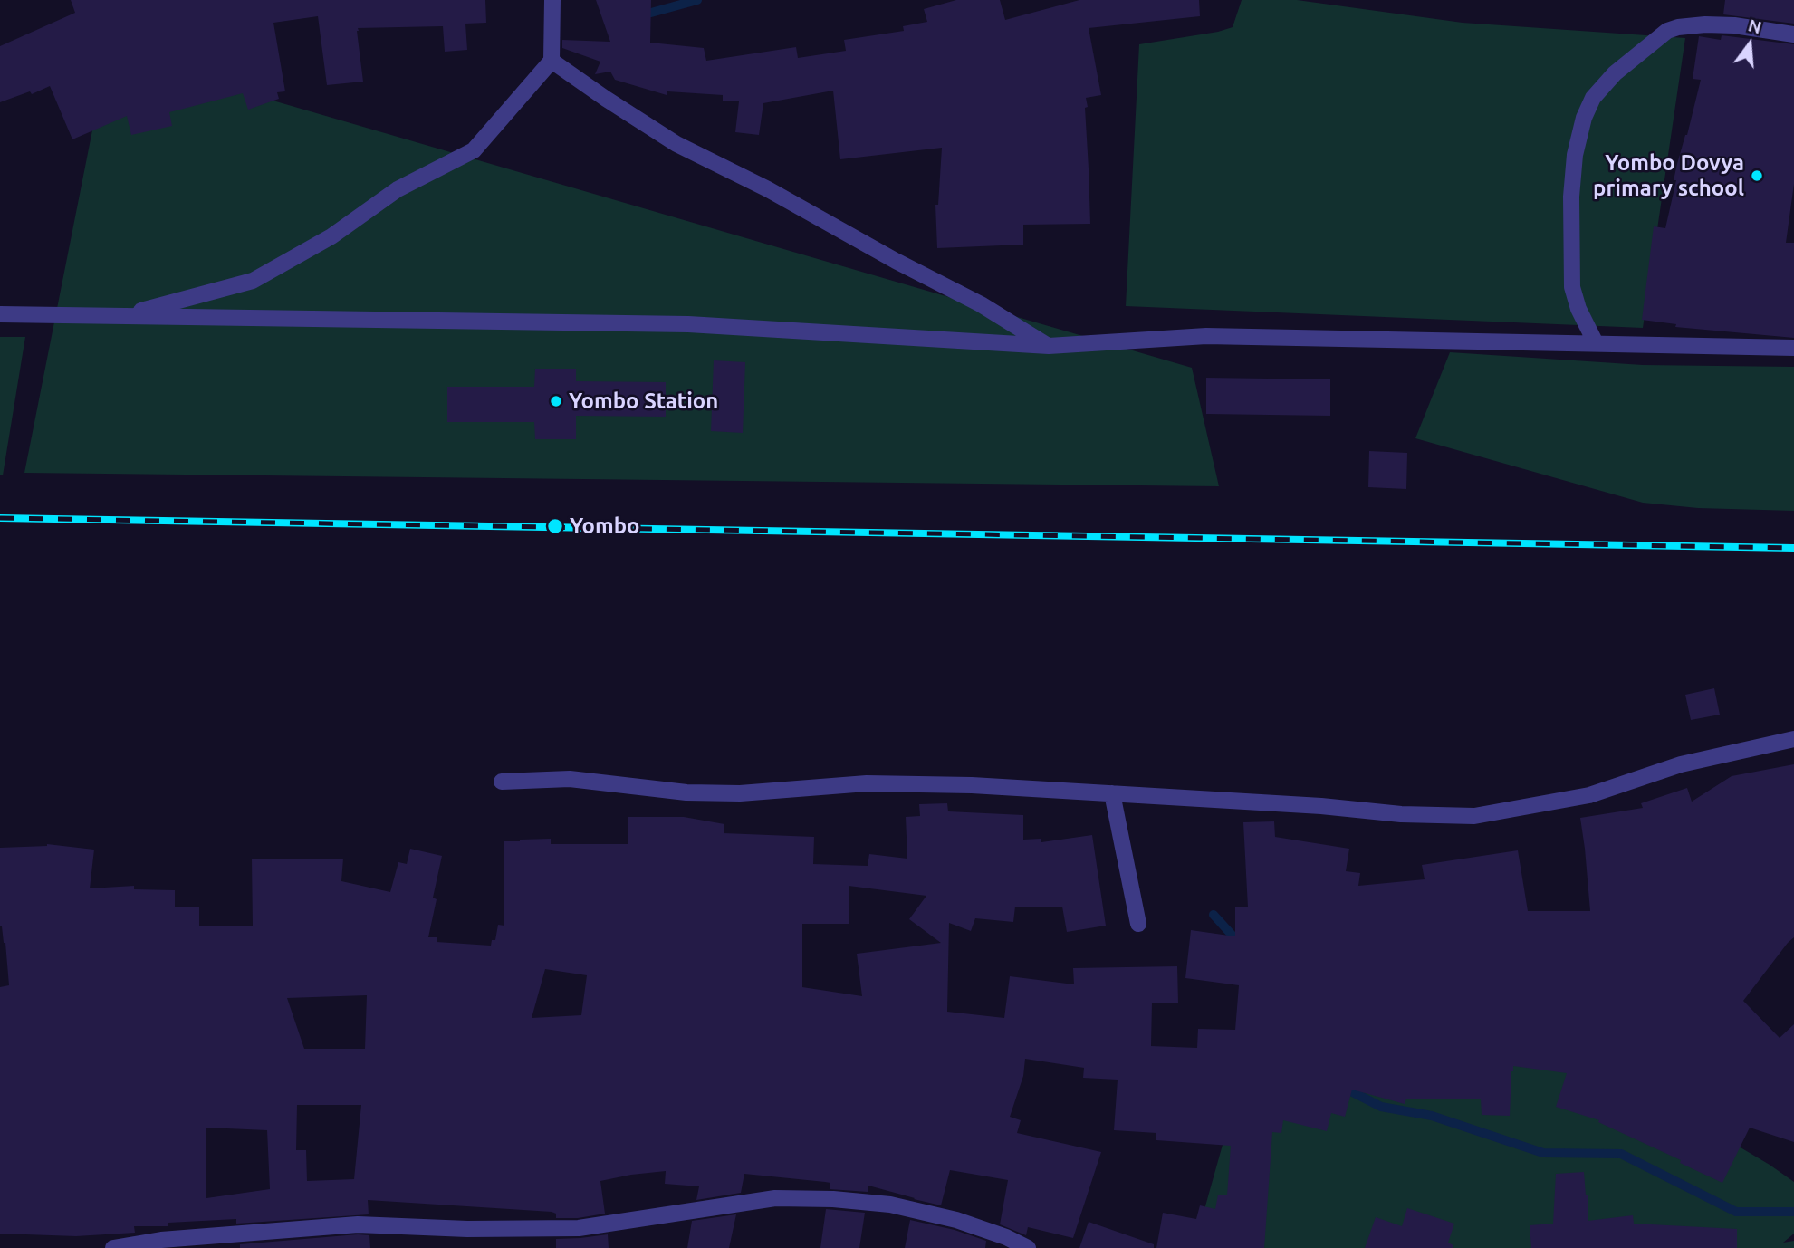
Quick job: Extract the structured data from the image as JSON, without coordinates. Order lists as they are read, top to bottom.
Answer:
{
  "places": ["Yombo Dovya primary school", "Yombo Station", "Yombo"],
  "north": "top"
}
